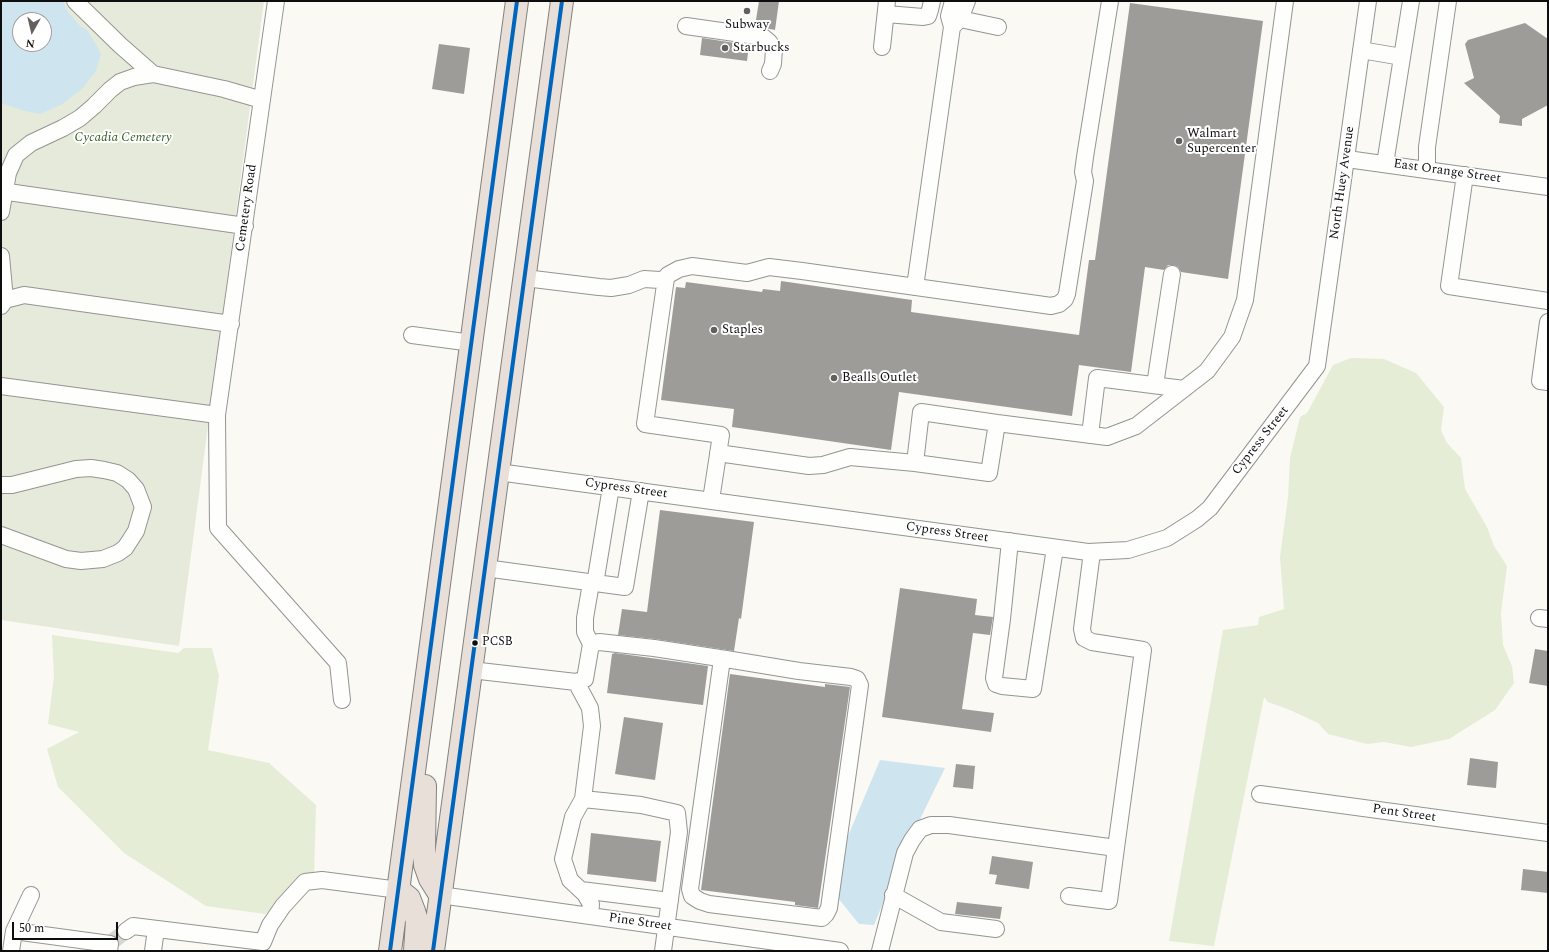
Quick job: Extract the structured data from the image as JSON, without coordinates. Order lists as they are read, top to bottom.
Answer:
{
  "streets": {
    "street": [
      "East Orange Street",
      "North Huey Avenue",
      "Cemetery Road",
      "Cypress Street",
      "Pent Street",
      "Pine Street"
    ]
  },
  "crossings": [
    ["East Orange Street", "North Huey Avenue"],
    ["North Huey Avenue", "Cypress Street"]
  ],
  "parks": ["Cycadia Cemetery"],
  "places": [
    "Subway",
    "Starbucks",
    "Walmart Supercenter",
    "Staples",
    "Bealls Outlet",
    "PCSB"
  ],
  "scale_bar": "50 m",
  "north": "bottom"
}
